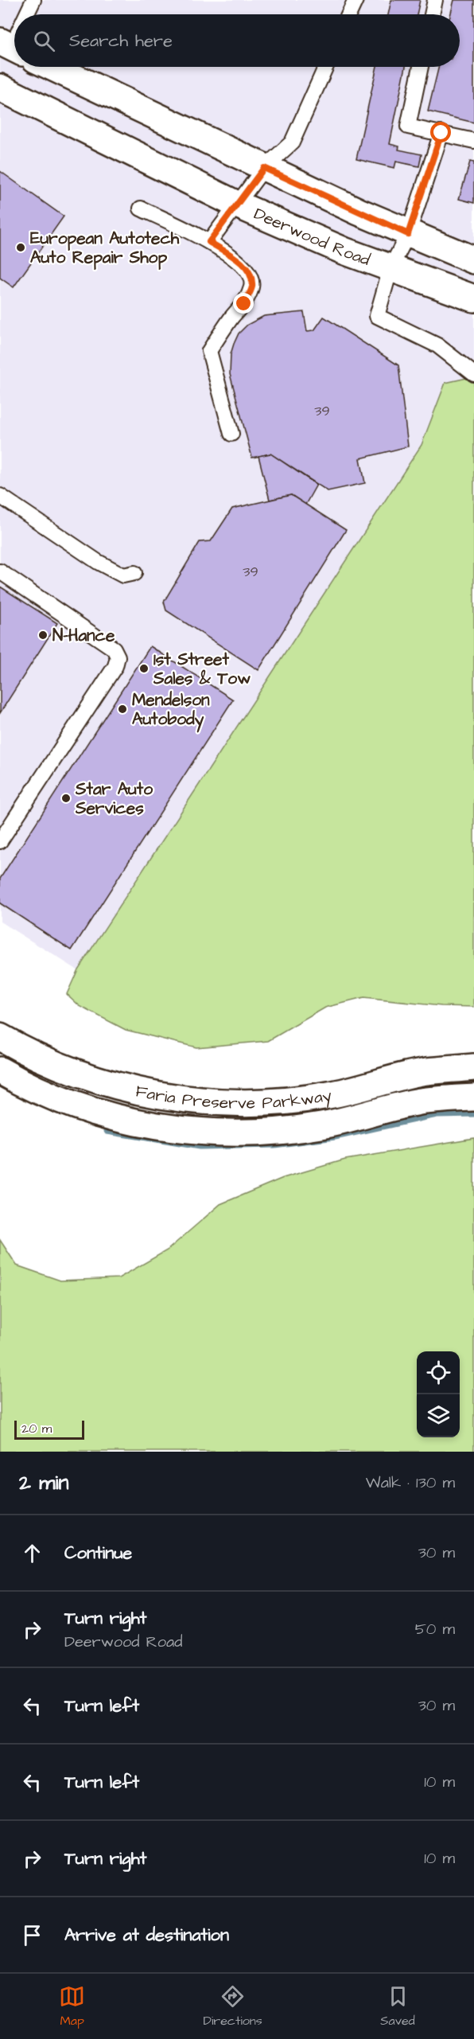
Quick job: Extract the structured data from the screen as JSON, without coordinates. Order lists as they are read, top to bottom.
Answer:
{
  "streets": {
    "street": ["Deerwood Road", "Faria Preserve Parkway"]
  },
  "places": [
    "European Autotech Auto Repair Shop",
    "N-Hance",
    "1st Street Sales & Tow",
    "Mendelson Autobody",
    "Star Auto Services"
  ],
  "house_numbers": ["39", "39"],
  "scale_bar": "20 m",
  "page": {
    "search": "Search here",
    "scale": "20 m",
    "heading": ["2 min", "Walk · 130 m"],
    "list": [
      ["Continue", "30 m"],
      ["Turn right", "Deerwood Road", "50 m"],
      ["Turn left", "30 m"],
      ["Turn left", "10 m"],
      ["Turn right", "10 m"],
      "Arrive at destination"
    ],
    "nav": ["Map", "Directions", "Saved"]
  }
}
